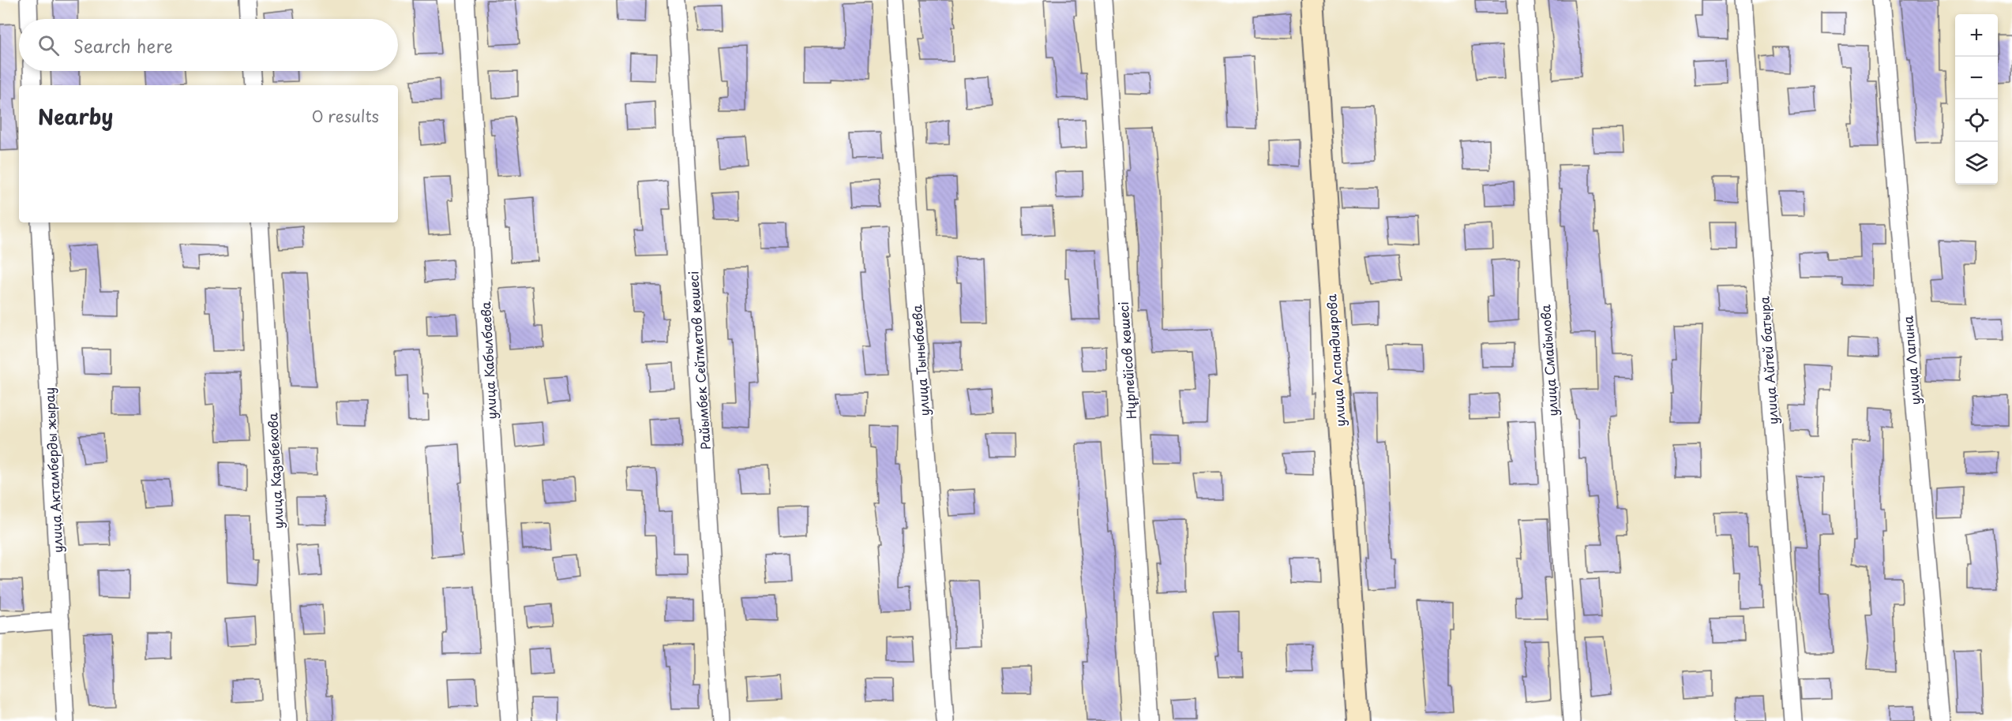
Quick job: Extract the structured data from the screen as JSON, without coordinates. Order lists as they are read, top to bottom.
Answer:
{
  "streets": {
    "street": [
      "улица Кабылбаева",
      "Райымбек Сейтметов көшесі",
      "улица Тыныбаева",
      "Нұрпейісов көшесі",
      "улица Аспандиярова",
      "улица Смайылова",
      "улица Айтей батыра",
      "улица Лапина",
      "улица Актамберды жырау",
      "улица Казыбекова"
    ]
  },
  "page": {
    "map_buttons": ["+", "−"],
    "search": "Search here",
    "heading": ["Nearby", "0 results"]
  }
}
